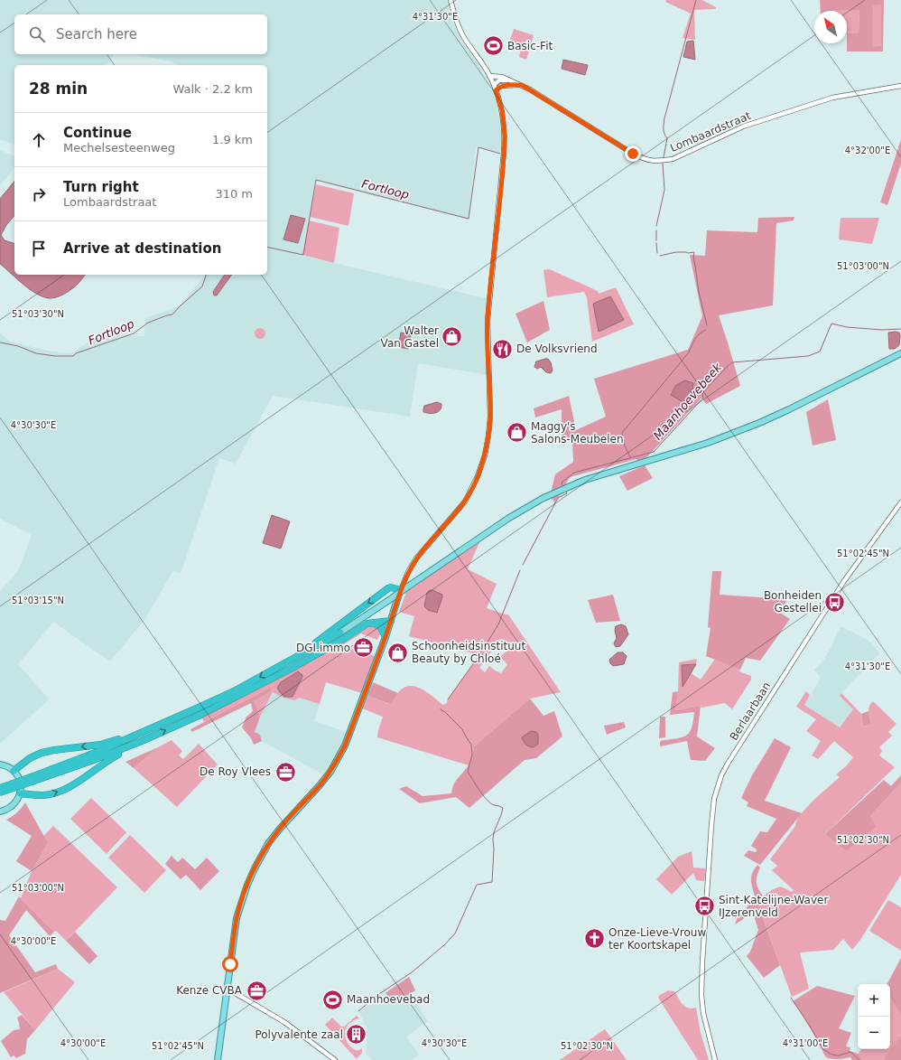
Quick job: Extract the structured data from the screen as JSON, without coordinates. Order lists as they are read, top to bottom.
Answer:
{
  "streets": {
    "street": ["Lombaardstraat", "Berlaarbaan"]
  },
  "water": ["Fortloop", "Maanhoevebeek"],
  "places": {
    "sports": ["Basic-Fit", "Maanhoevebad"],
    "shop": ["Walter Van Gastel", "Maggy's Salons-Meubelen", "Schoonheidsinstituut Beauty by Chloé"],
    "restaurant": ["De Volksvriend"],
    "bus stop": ["Bonheiden Gestellei", "Sint-Katelijne-Waver IJzerenveld"],
    "office": ["DGI.immo", "De Roy Vlees", "Kenze CVBA"],
    "church": ["Onze-Lieve-Vrouw ter Koortskapel"],
    "building": ["Polyvalente zaal"]
  },
  "north": "top left",
  "page": {
    "search": "Search here",
    "heading": ["28 min", "Walk · 2.2 km"],
    "list": [
      ["Continue", "Mechelsesteenweg", "1.9 km"],
      ["Turn right", "Lombaardstraat", "310 m"],
      "Arrive at destination"
    ],
    "map_buttons": ["+", "−"]
  },
  "coordinates": [
    "4°31'30\"E",
    "4°32'00\"E",
    "51°03'00\"N",
    "51°03'30\"N",
    "4°30'30\"E",
    "51°02'45\"N",
    "51°03'15\"N",
    "51°02'30\"N",
    "4°30'00\"E",
    "4°31'00\"E"
  ]
}
